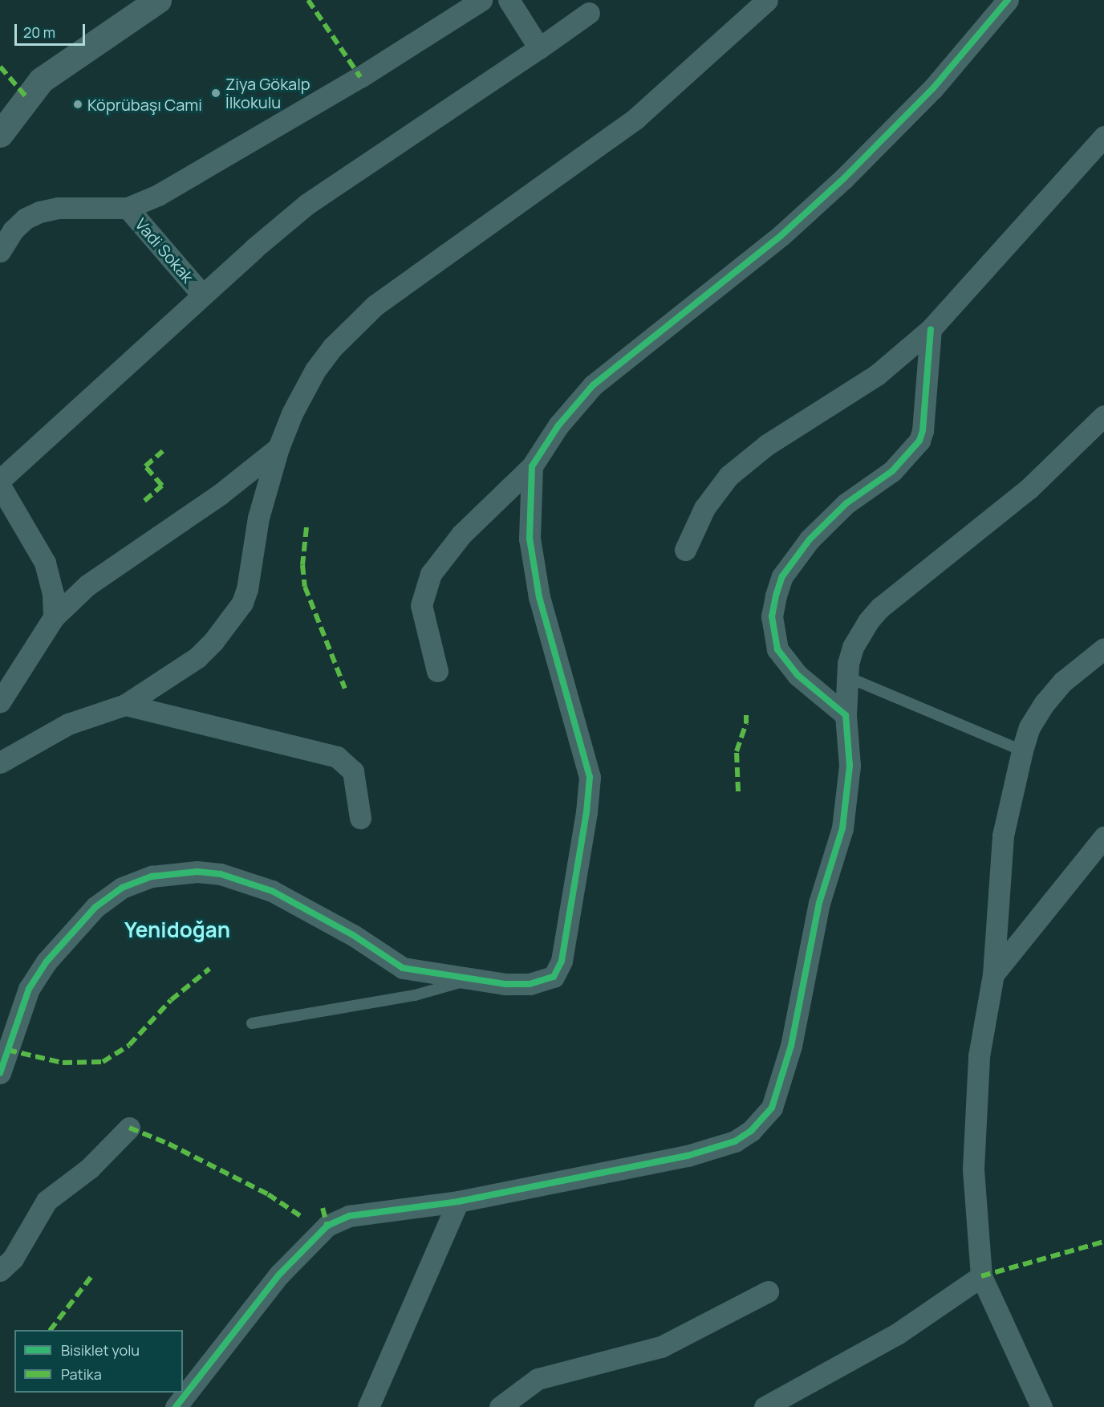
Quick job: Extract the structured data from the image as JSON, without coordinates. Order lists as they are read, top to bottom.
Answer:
{
  "streets": {
    "street": ["Vadi Sokak"]
  },
  "districts": ["Yenidoğan"],
  "places": ["Ziya Gökalp İlkokulu", "Köprübaşı Cami"],
  "legend": ["Bisiklet yolu", "Patika"],
  "scale_bar": "20 m"
}
